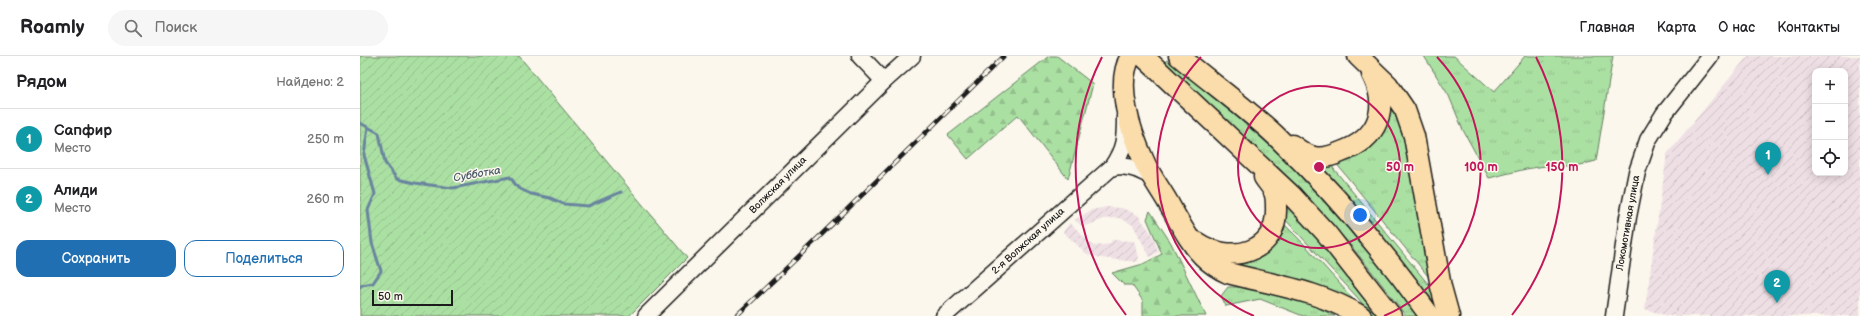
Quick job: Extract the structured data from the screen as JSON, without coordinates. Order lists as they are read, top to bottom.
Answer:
{
  "streets": {
    "street": ["Волжская улица", "Локомотивная улица", "2-я Волжская улица"]
  },
  "water": ["Субботка"],
  "scale_bar": "50 m",
  "page": {
    "header": "Roamly",
    "search": "Поиск",
    "nav": [
      "Главная",
      "Карта",
      "О нас",
      "Контакты"
    ],
    "heading": ["Рядом", "Найдено: 2"],
    "map_buttons": ["+", "−"],
    "list": [
      {
        "mark": "1",
        "name": "Сапфир",
        "note": "Место",
        "value": "250 m"
      },
      {
        "mark": "2",
        "name": "Алиди",
        "note": "Место",
        "value": "260 m"
      }
    ],
    "pins": ["1", "2"],
    "buttons": ["Сохранить", "Поделиться"],
    "scale": "50 m"
  },
  "rings": ["50 m", "100 m", "150 m"]
}
